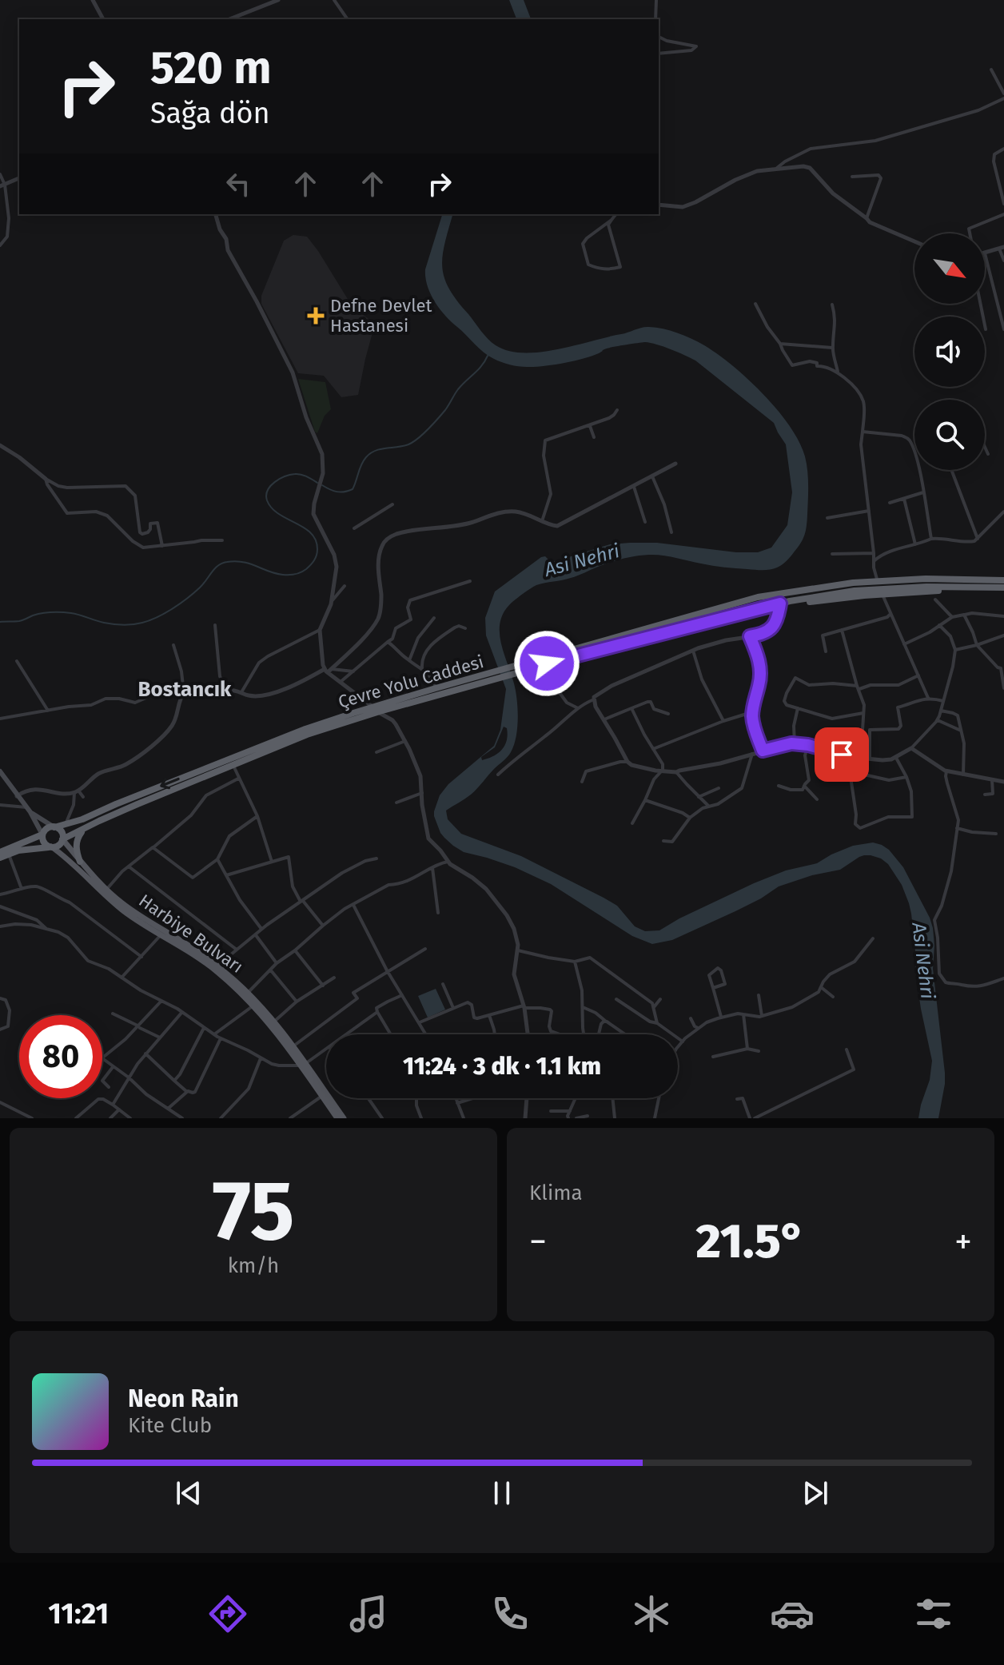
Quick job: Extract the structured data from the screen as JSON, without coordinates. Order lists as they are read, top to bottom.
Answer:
{
  "streets": {
    "highway": ["Çevre Yolu Caddesi"],
    "main road": ["Harbiye Bulvarı"]
  },
  "crossings": [
    ["Çevre Yolu Caddesi", "Harbiye Bulvarı"]
  ],
  "districts": ["Bostancık"],
  "water": ["Asi Nehri"],
  "places": {
    "health": ["Defne Devlet Hastanesi"]
  },
  "north": "bottom right",
  "page": {
    "turn": ["520 m", "Sağa dön"],
    "limit": "80",
    "trip": "11:24 · 3 dk · 1.1 km",
    "tile": [
      ["75", "km/h"],
      "Klima"
    ],
    "heat": ["−", "21.5°", "+"],
    "song": ["Neon Rain", "Kite Club"],
    "tabs": "11:21"
  }
}
